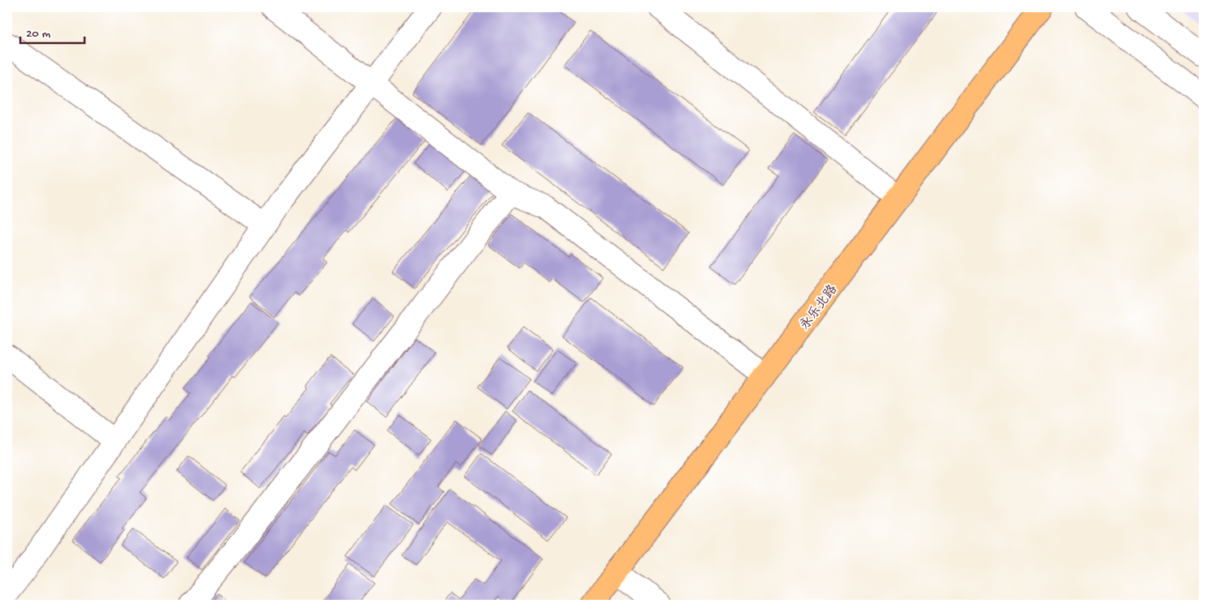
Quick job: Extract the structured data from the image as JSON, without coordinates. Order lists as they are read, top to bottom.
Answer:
{
  "streets": {
    "main road": ["永乐北路"]
  },
  "scale_bar": "20 m"
}
